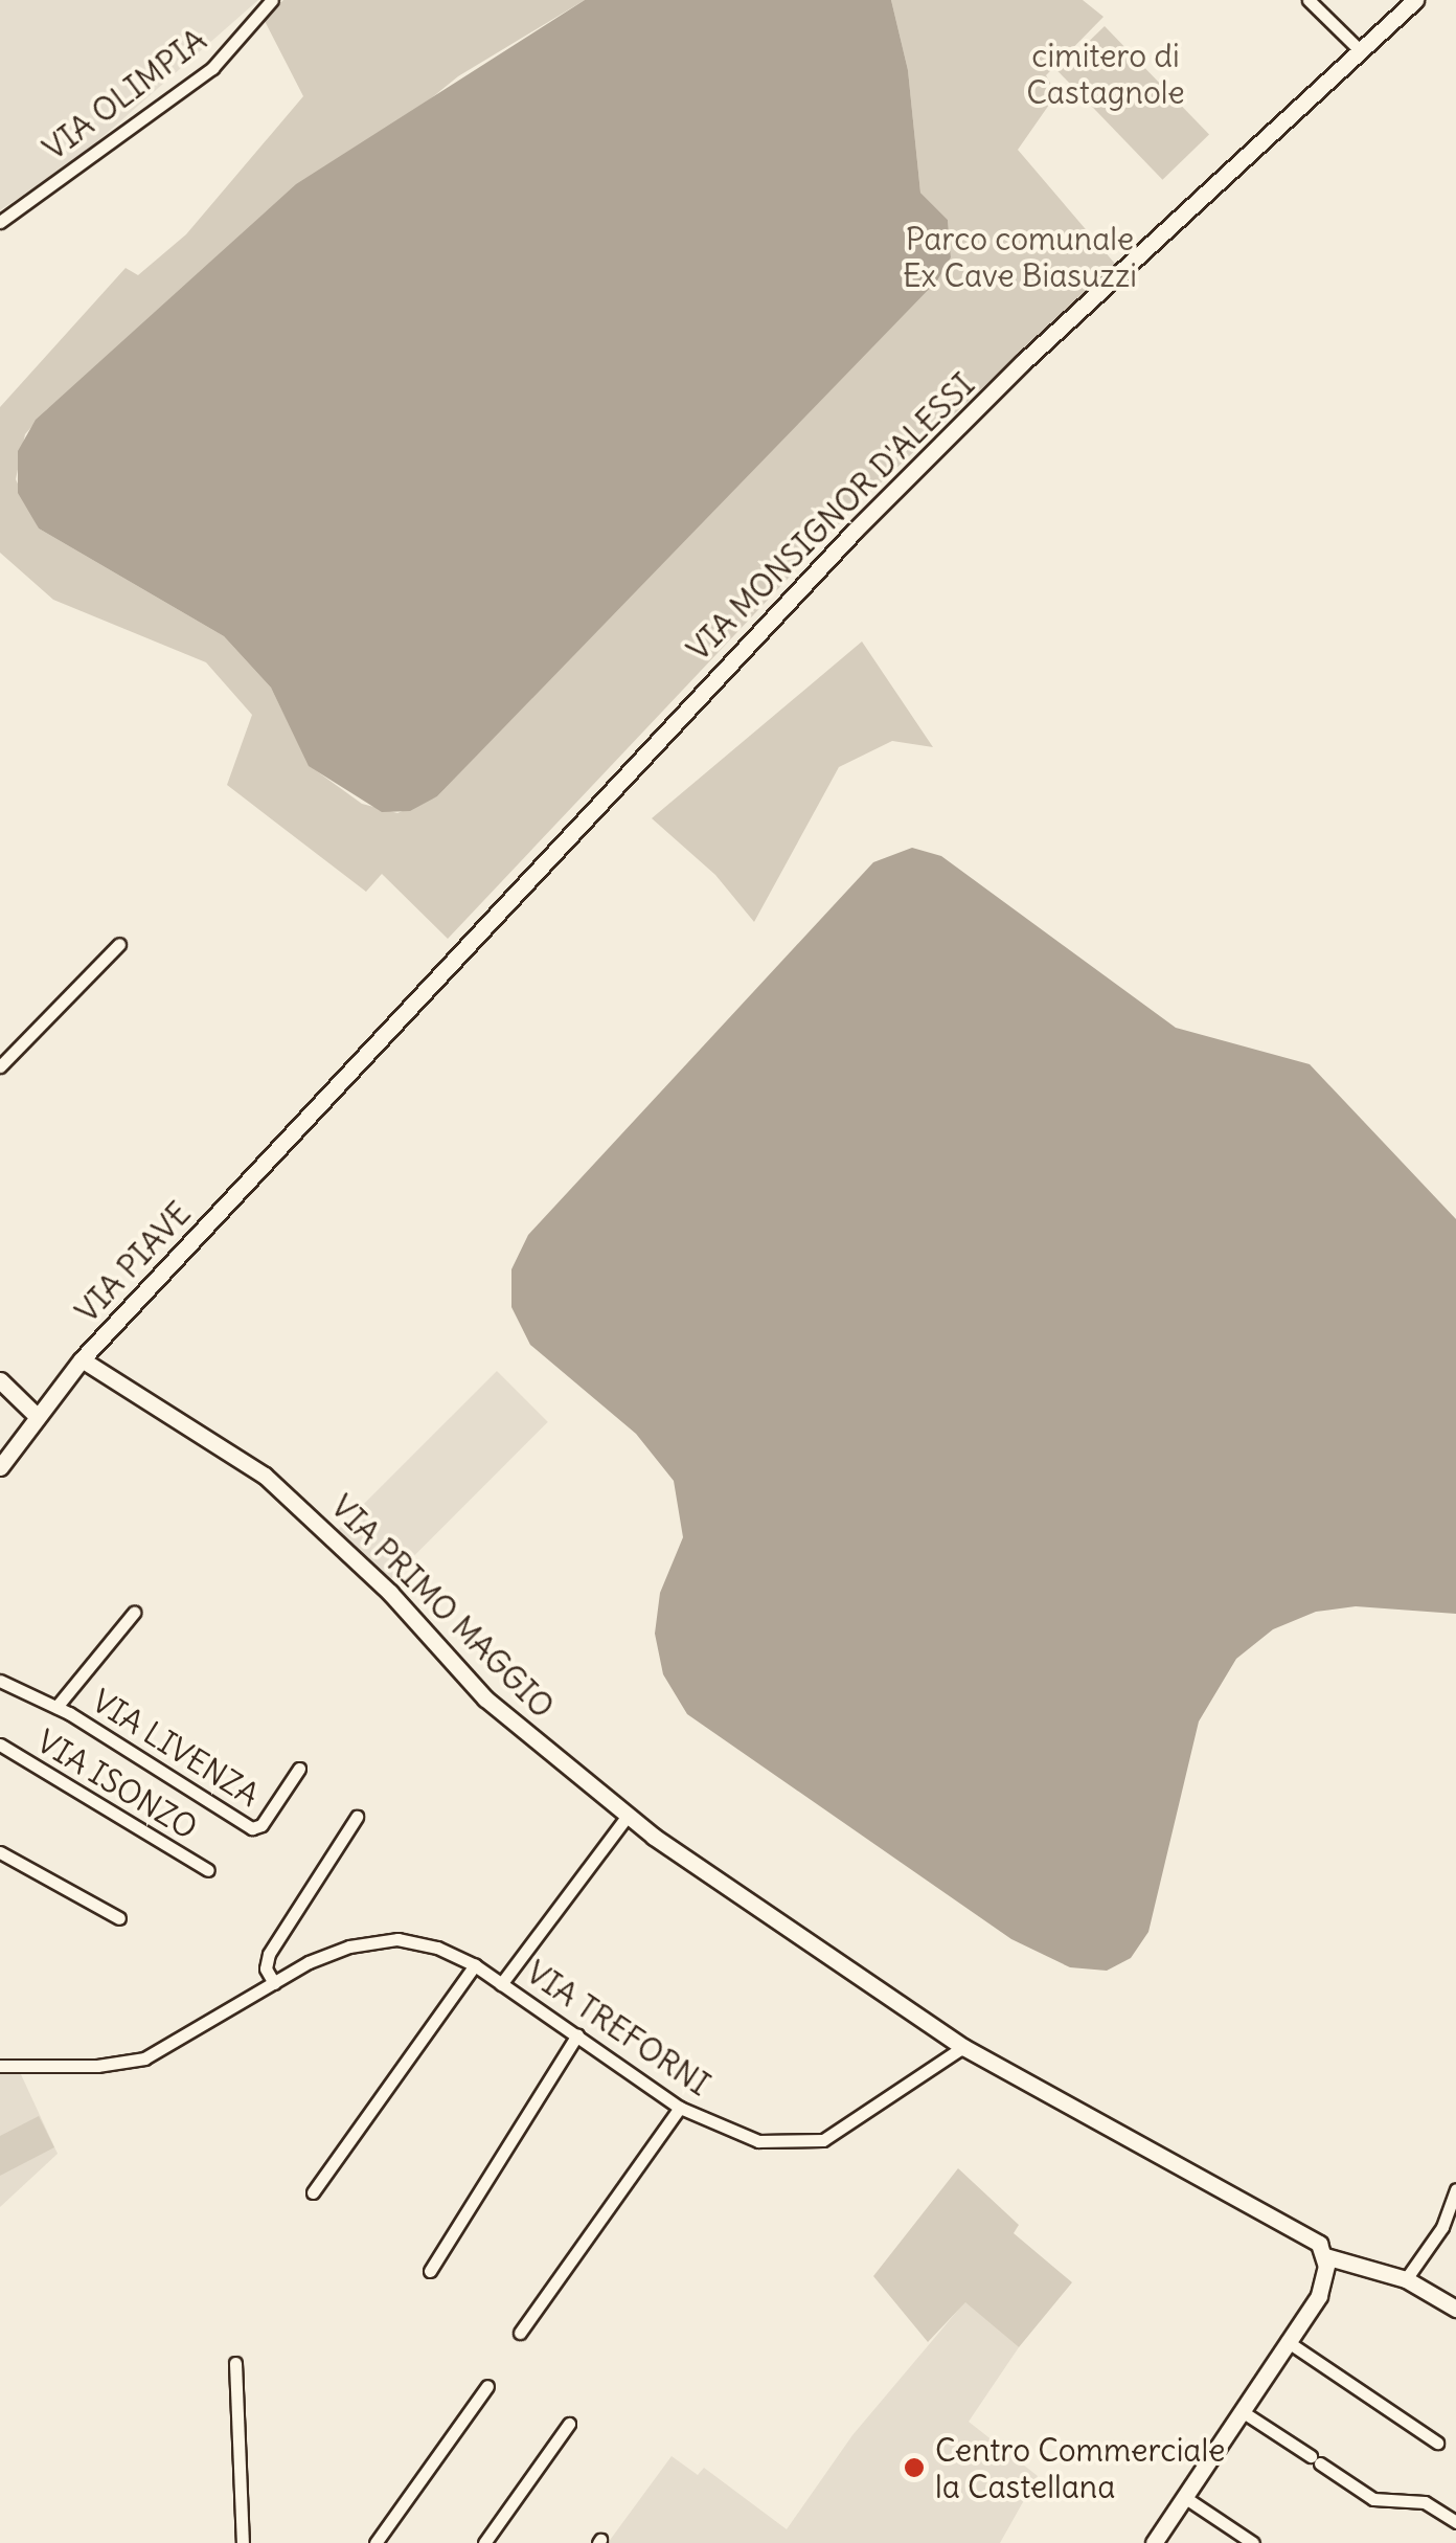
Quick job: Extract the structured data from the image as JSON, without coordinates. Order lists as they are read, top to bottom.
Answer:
{
  "streets": {
    "main road": ["VIA MONSIGNOR D'ALESSI", "VIA PIAVE", "VIA PRIMO MAGGIO"],
    "street": [
      "VIA OLIMPIA",
      "VIA LIVENZA",
      "VIA ISONZO",
      "VIA TREFORNI"
    ]
  },
  "crossings": [
    ["VIA MONSIGNOR D'ALESSI", "VIA PIAVE"],
    ["VIA PIAVE", "VIA PRIMO MAGGIO"],
    ["VIA PRIMO MAGGIO", "VIA TREFORNI"]
  ],
  "parks": ["cimitero di Castagnole", "Parco comunale Ex Cave Biasuzzi"],
  "places": ["Centro Commerciale la Castellana"]
}
